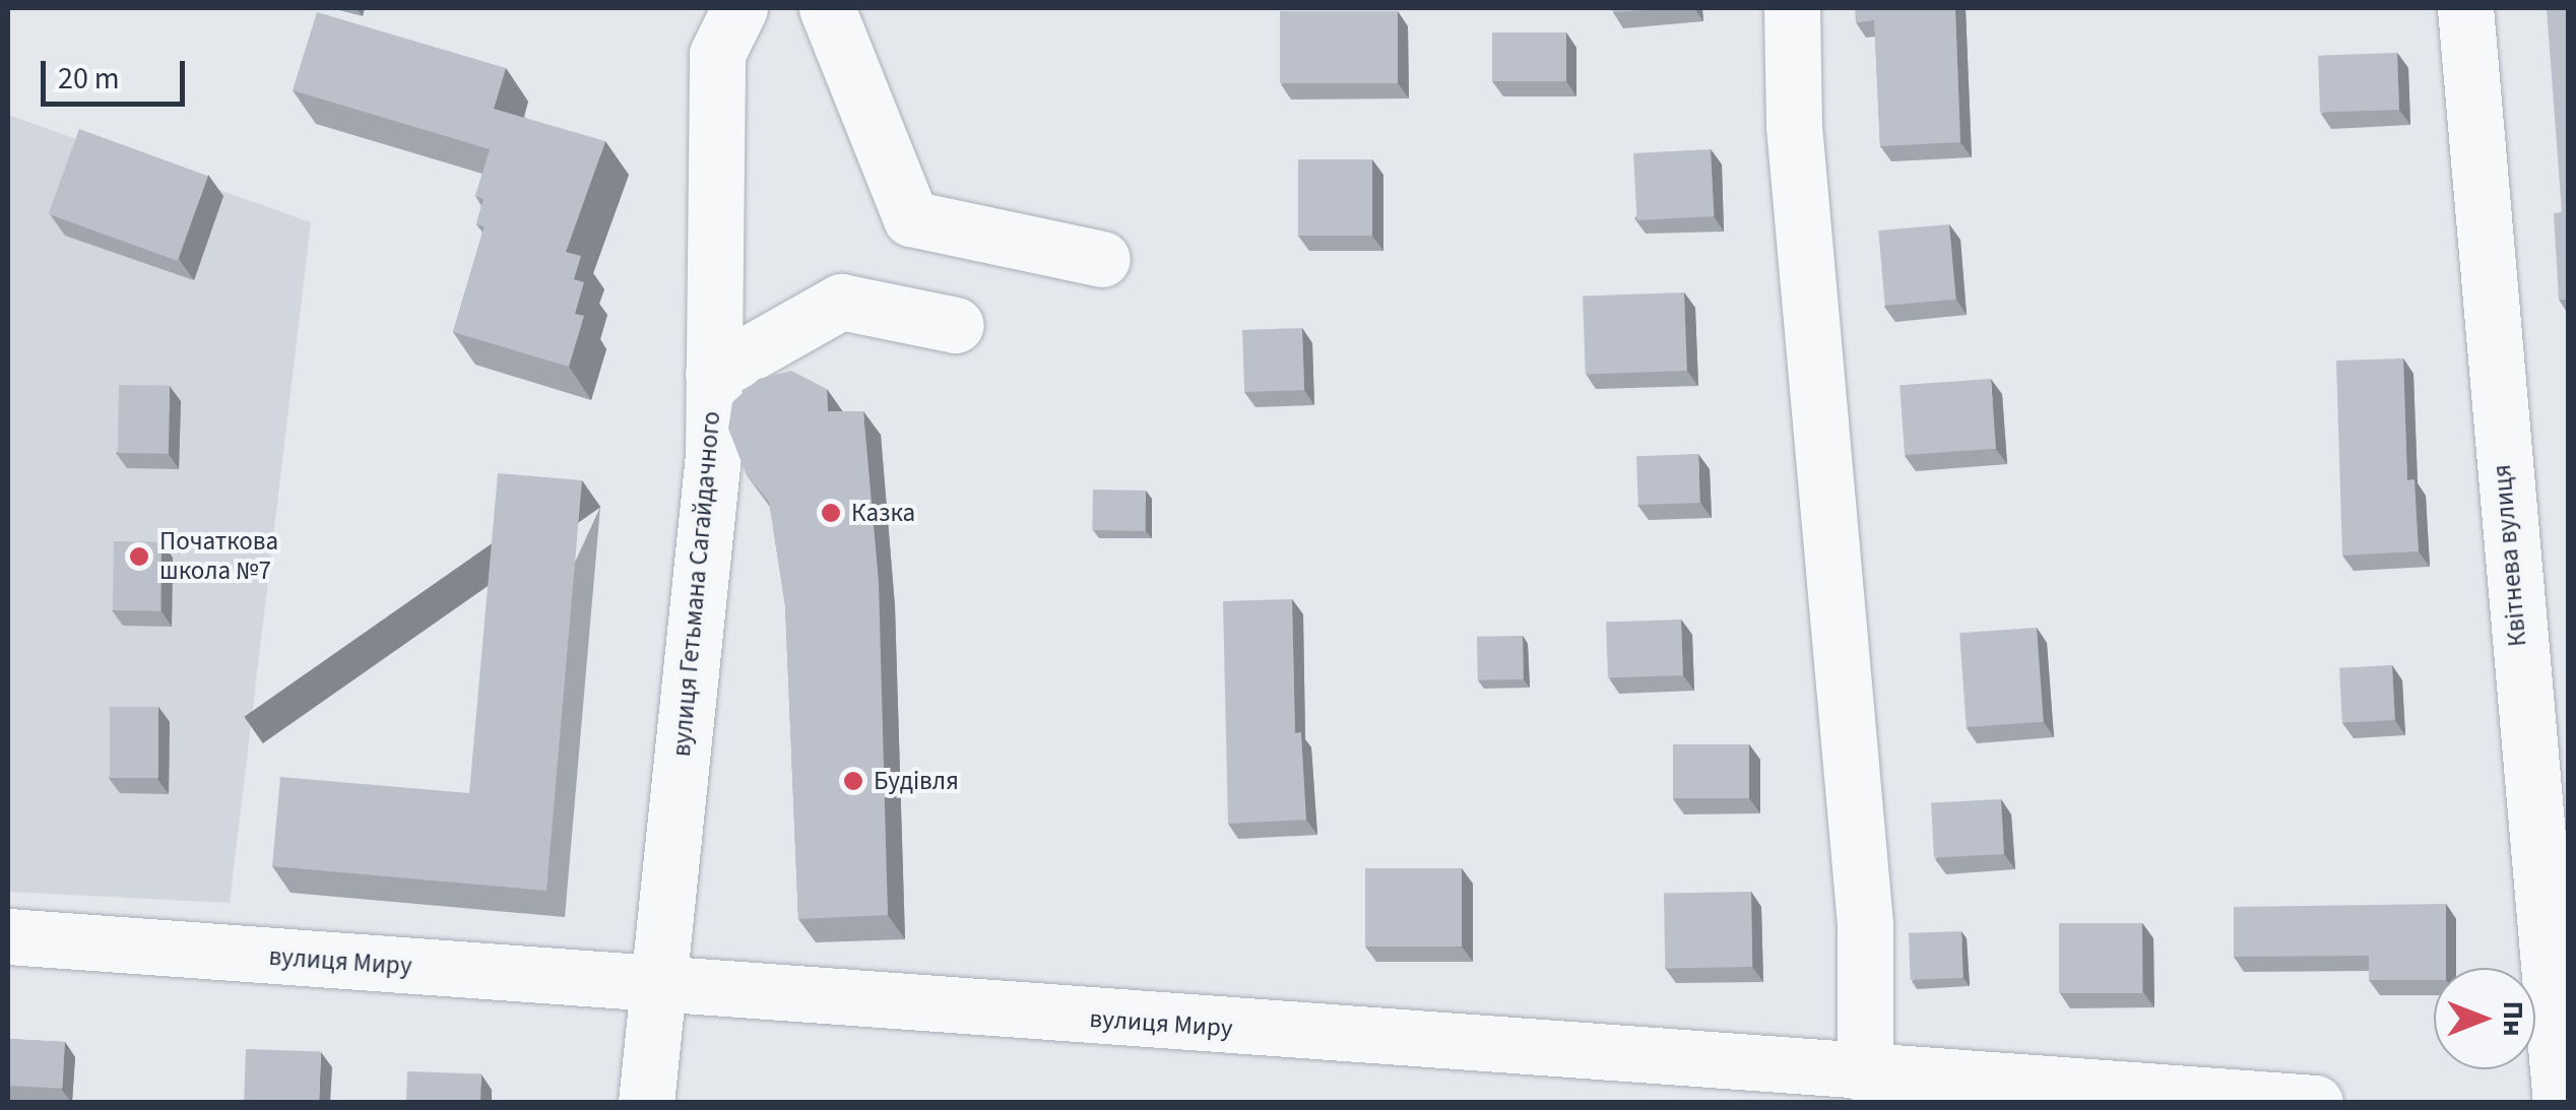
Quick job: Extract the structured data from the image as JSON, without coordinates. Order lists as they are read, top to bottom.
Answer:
{
  "streets": {
    "street": ["Квітнева вулиця", "вулиця Гетьмана Сагайдачного", "вулиця Миру"]
  },
  "crossings": [
    ["вулиця Гетьмана Сагайдачного", "вулиця Миру"]
  ],
  "places": ["Казка", "Початкова школа №7", "Будівля"],
  "scale_bar": "20 m",
  "north": "right"
}
